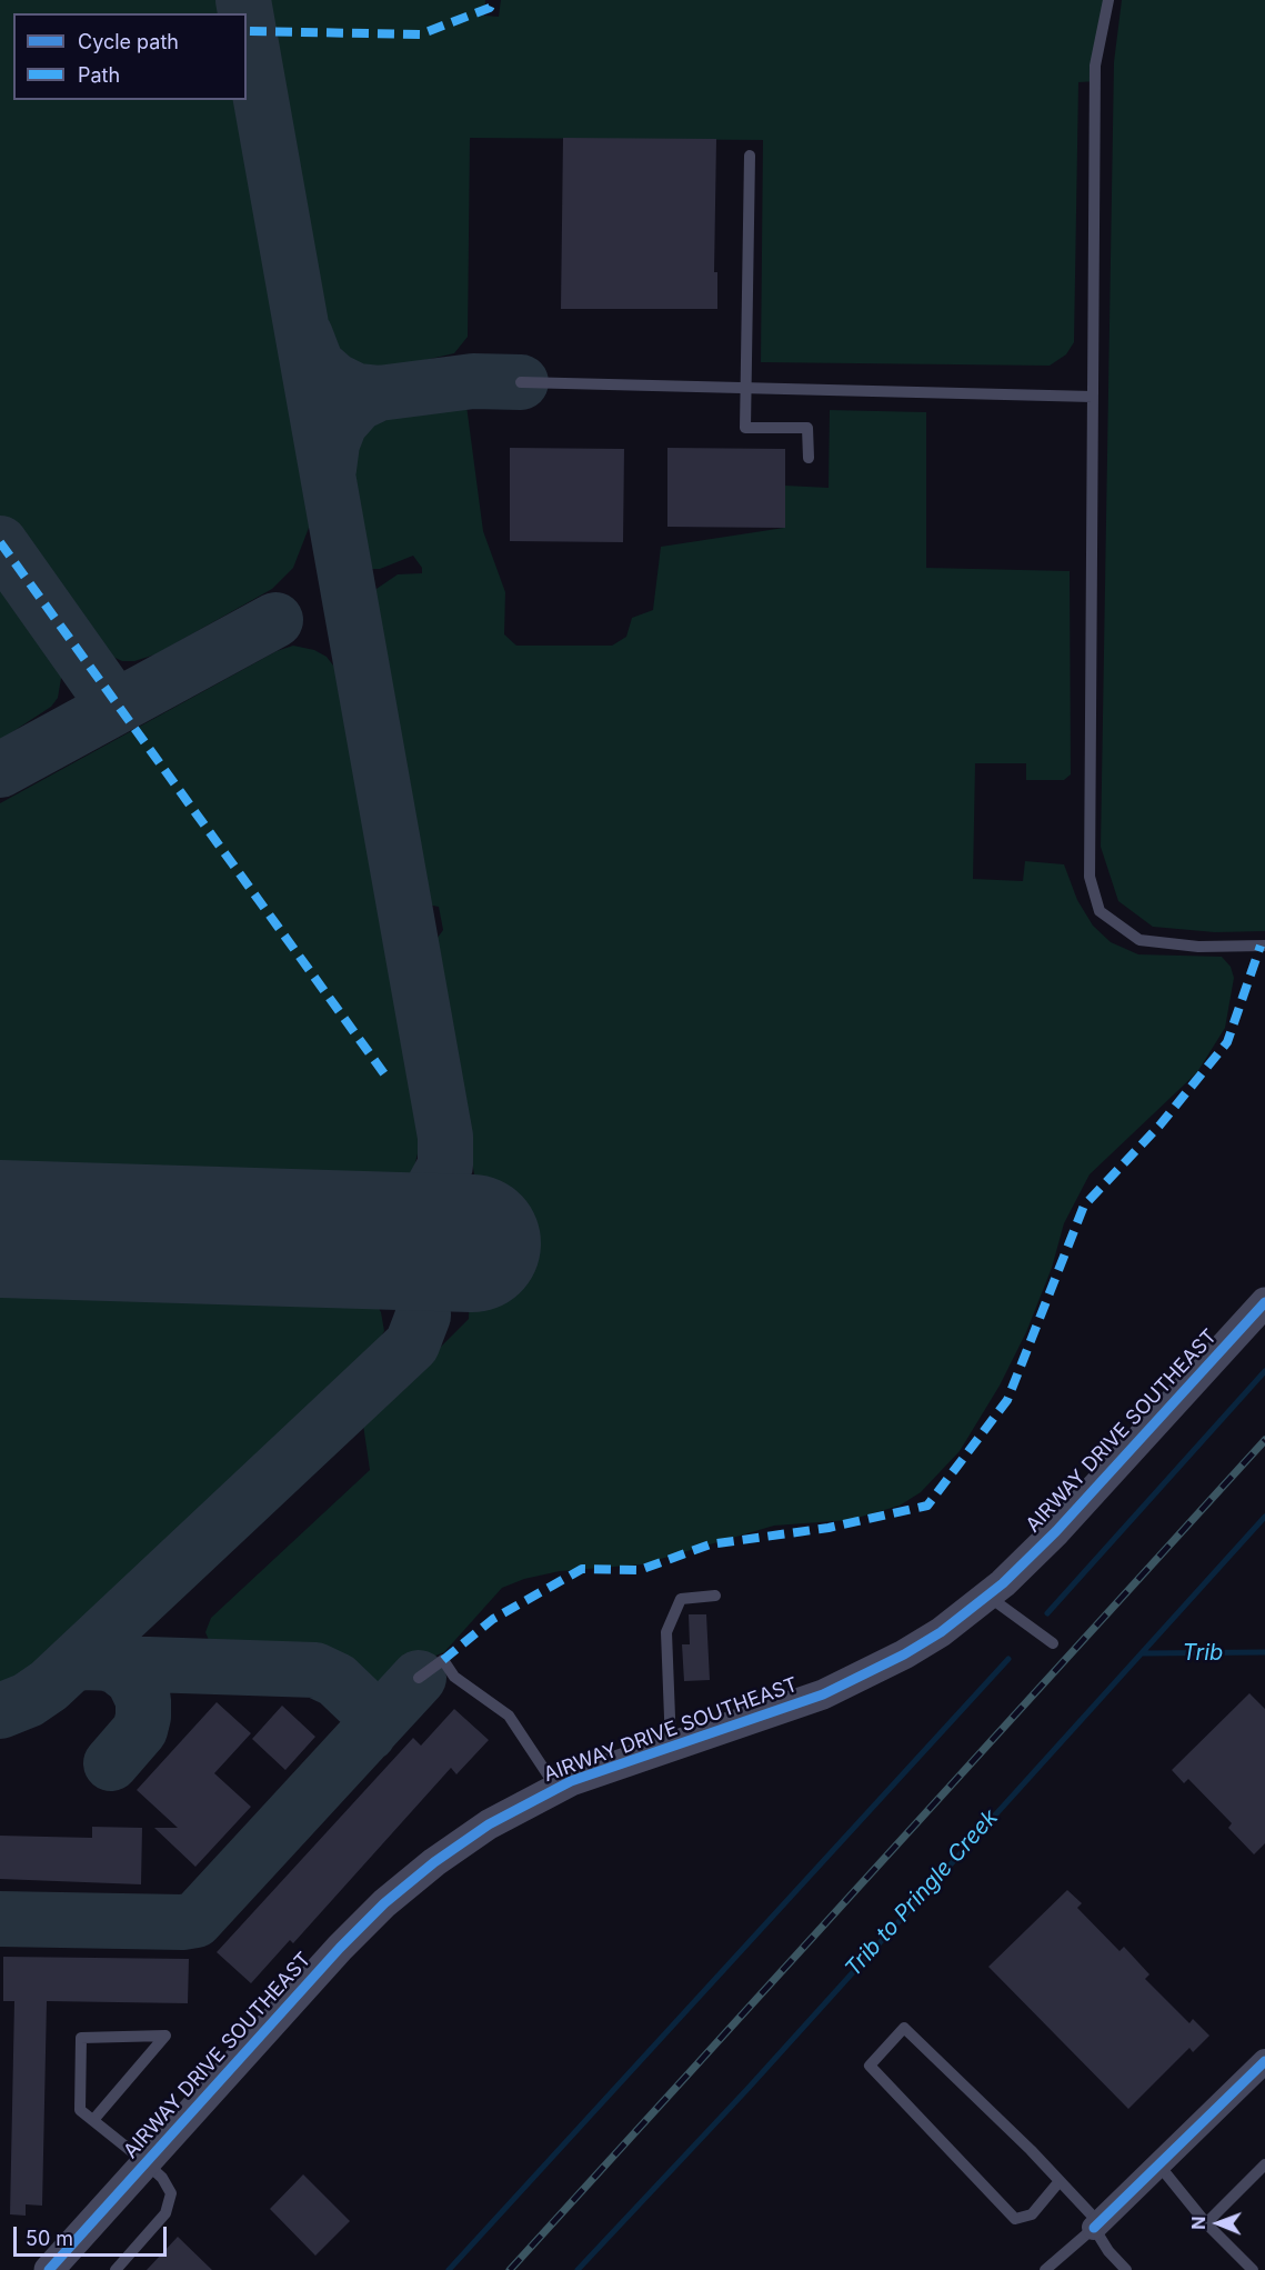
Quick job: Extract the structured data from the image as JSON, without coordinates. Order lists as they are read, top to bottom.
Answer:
{
  "streets": {
    "street": ["AIRWAY DRIVE SOUTHEAST"]
  },
  "water": ["Trib", "Trib to Pringle Creek"],
  "legend": ["Cycle path", "Path"],
  "scale_bar": "50 m",
  "north": "left"
}
